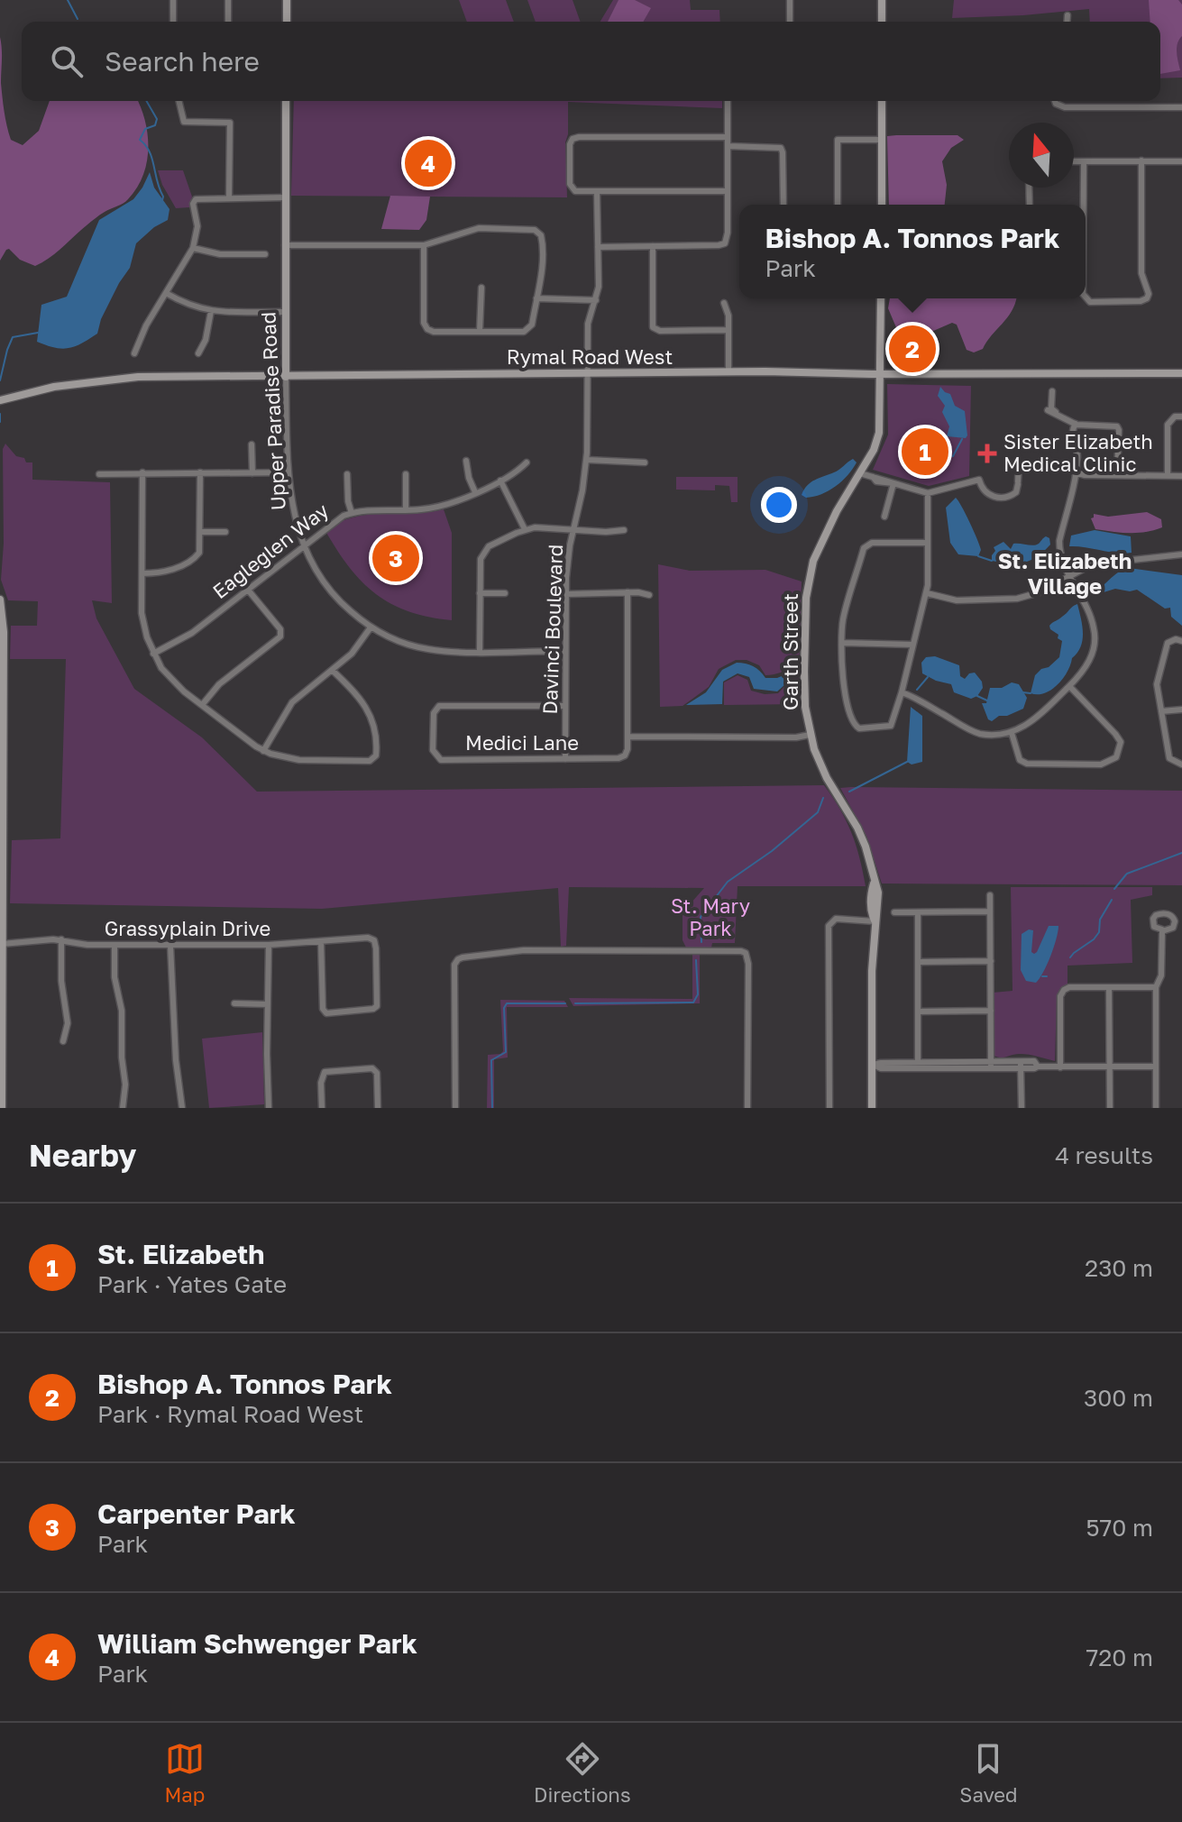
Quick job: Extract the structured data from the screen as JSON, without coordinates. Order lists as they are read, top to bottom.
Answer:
{
  "streets": {
    "main road": ["Rymal Road West", "Upper Paradise Road", "Garth Street"],
    "street": [
      "Eagleglen Way",
      "Davinci Boulevard",
      "Medici Lane",
      "Grassyplain Drive"
    ]
  },
  "crossings": [
    ["Rymal Road West", "Upper Paradise Road"],
    ["Rymal Road West", "Davinci Boulevard"],
    ["Rymal Road West", "Garth Street"],
    ["Upper Paradise Road", "Eagleglen Way"],
    ["Upper Paradise Road", "Davinci Boulevard"],
    ["Davinci Boulevard", "Medici Lane"]
  ],
  "districts": ["St. Elizabeth Village"],
  "parks": ["St. Mary Park"],
  "places": {
    "health": ["Sister Elizabeth Medical Clinic"]
  },
  "north": "top",
  "page": {
    "search": "Search here",
    "pins": [
      "4",
      "2",
      "1",
      "3"
    ],
    "popup": ["Bishop A. Tonnos Park", "Park"],
    "heading": ["Nearby", "4 results"],
    "list": [
      {
        "mark": "1",
        "name": "St. Elizabeth",
        "note": "Park · Yates Gate",
        "value": "230 m"
      },
      {
        "mark": "2",
        "name": "Bishop A. Tonnos Park",
        "note": "Park · Rymal Road West",
        "value": "300 m"
      },
      {
        "mark": "3",
        "name": "Carpenter Park",
        "note": "Park",
        "value": "570 m"
      },
      {
        "mark": "4",
        "name": "William Schwenger Park",
        "note": "Park",
        "value": "720 m"
      }
    ],
    "nav": ["Map", "Directions", "Saved"]
  }
}
